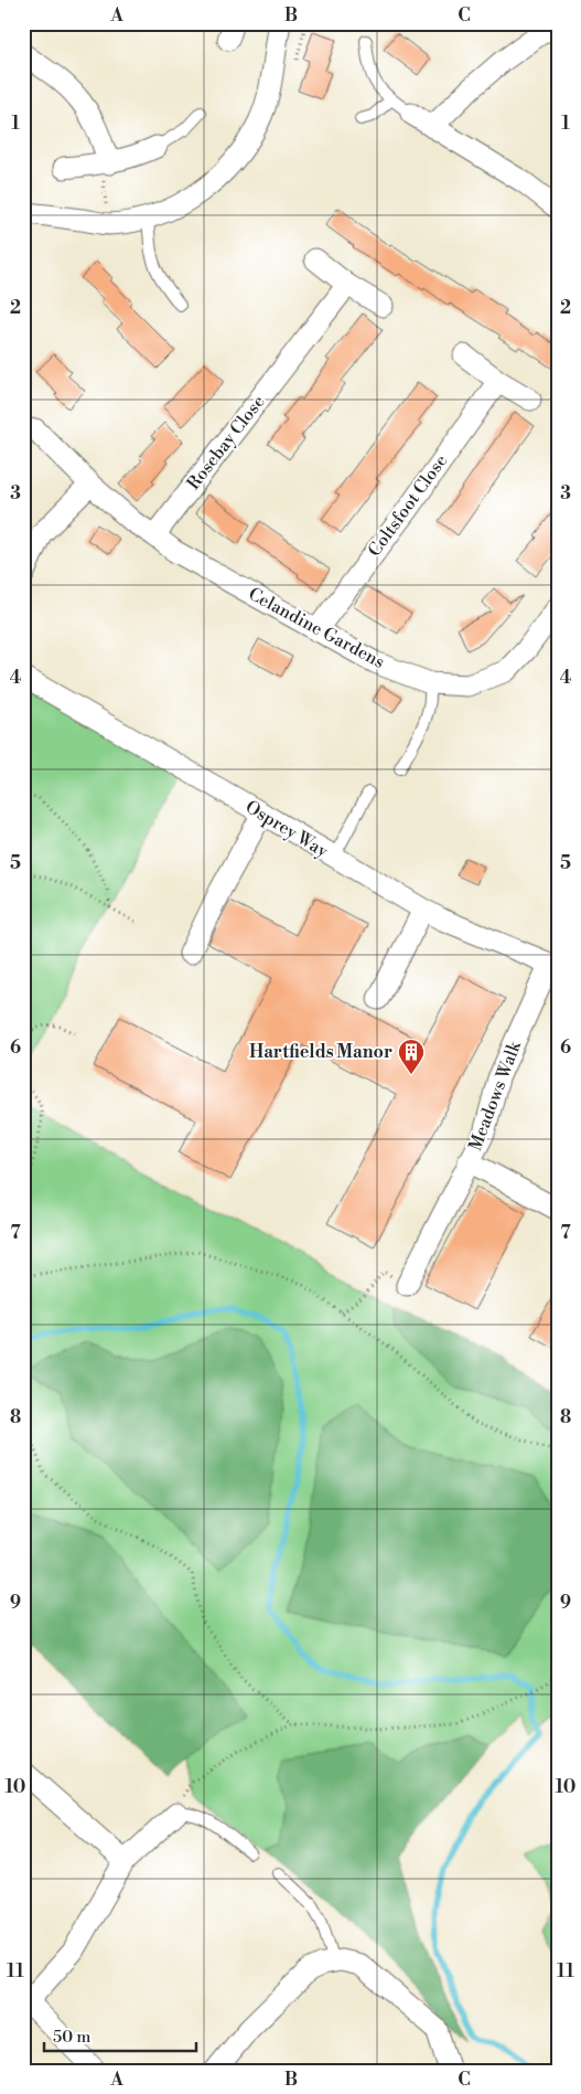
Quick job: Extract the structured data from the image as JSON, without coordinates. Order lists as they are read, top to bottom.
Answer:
{
  "streets": {
    "street": [
      "Rosebay Close",
      "Coltsfoot Close",
      "Celandine Gardens",
      "Osprey Way",
      "Meadows Walk"
    ]
  },
  "crossings": [
    ["Rosebay Close", "Celandine Gardens"],
    ["Coltsfoot Close", "Celandine Gardens"],
    ["Osprey Way", "Meadows Walk"]
  ],
  "places": {
    "building": ["Hartfields Manor"]
  },
  "scale_bar": "50 m",
  "grid": {
    "columns": ["A", "B", "C"],
    "rows": [
      "1",
      "2",
      "3",
      "4",
      "5",
      "6",
      "7",
      "8",
      "9",
      "10",
      "11"
    ]
  }
}
